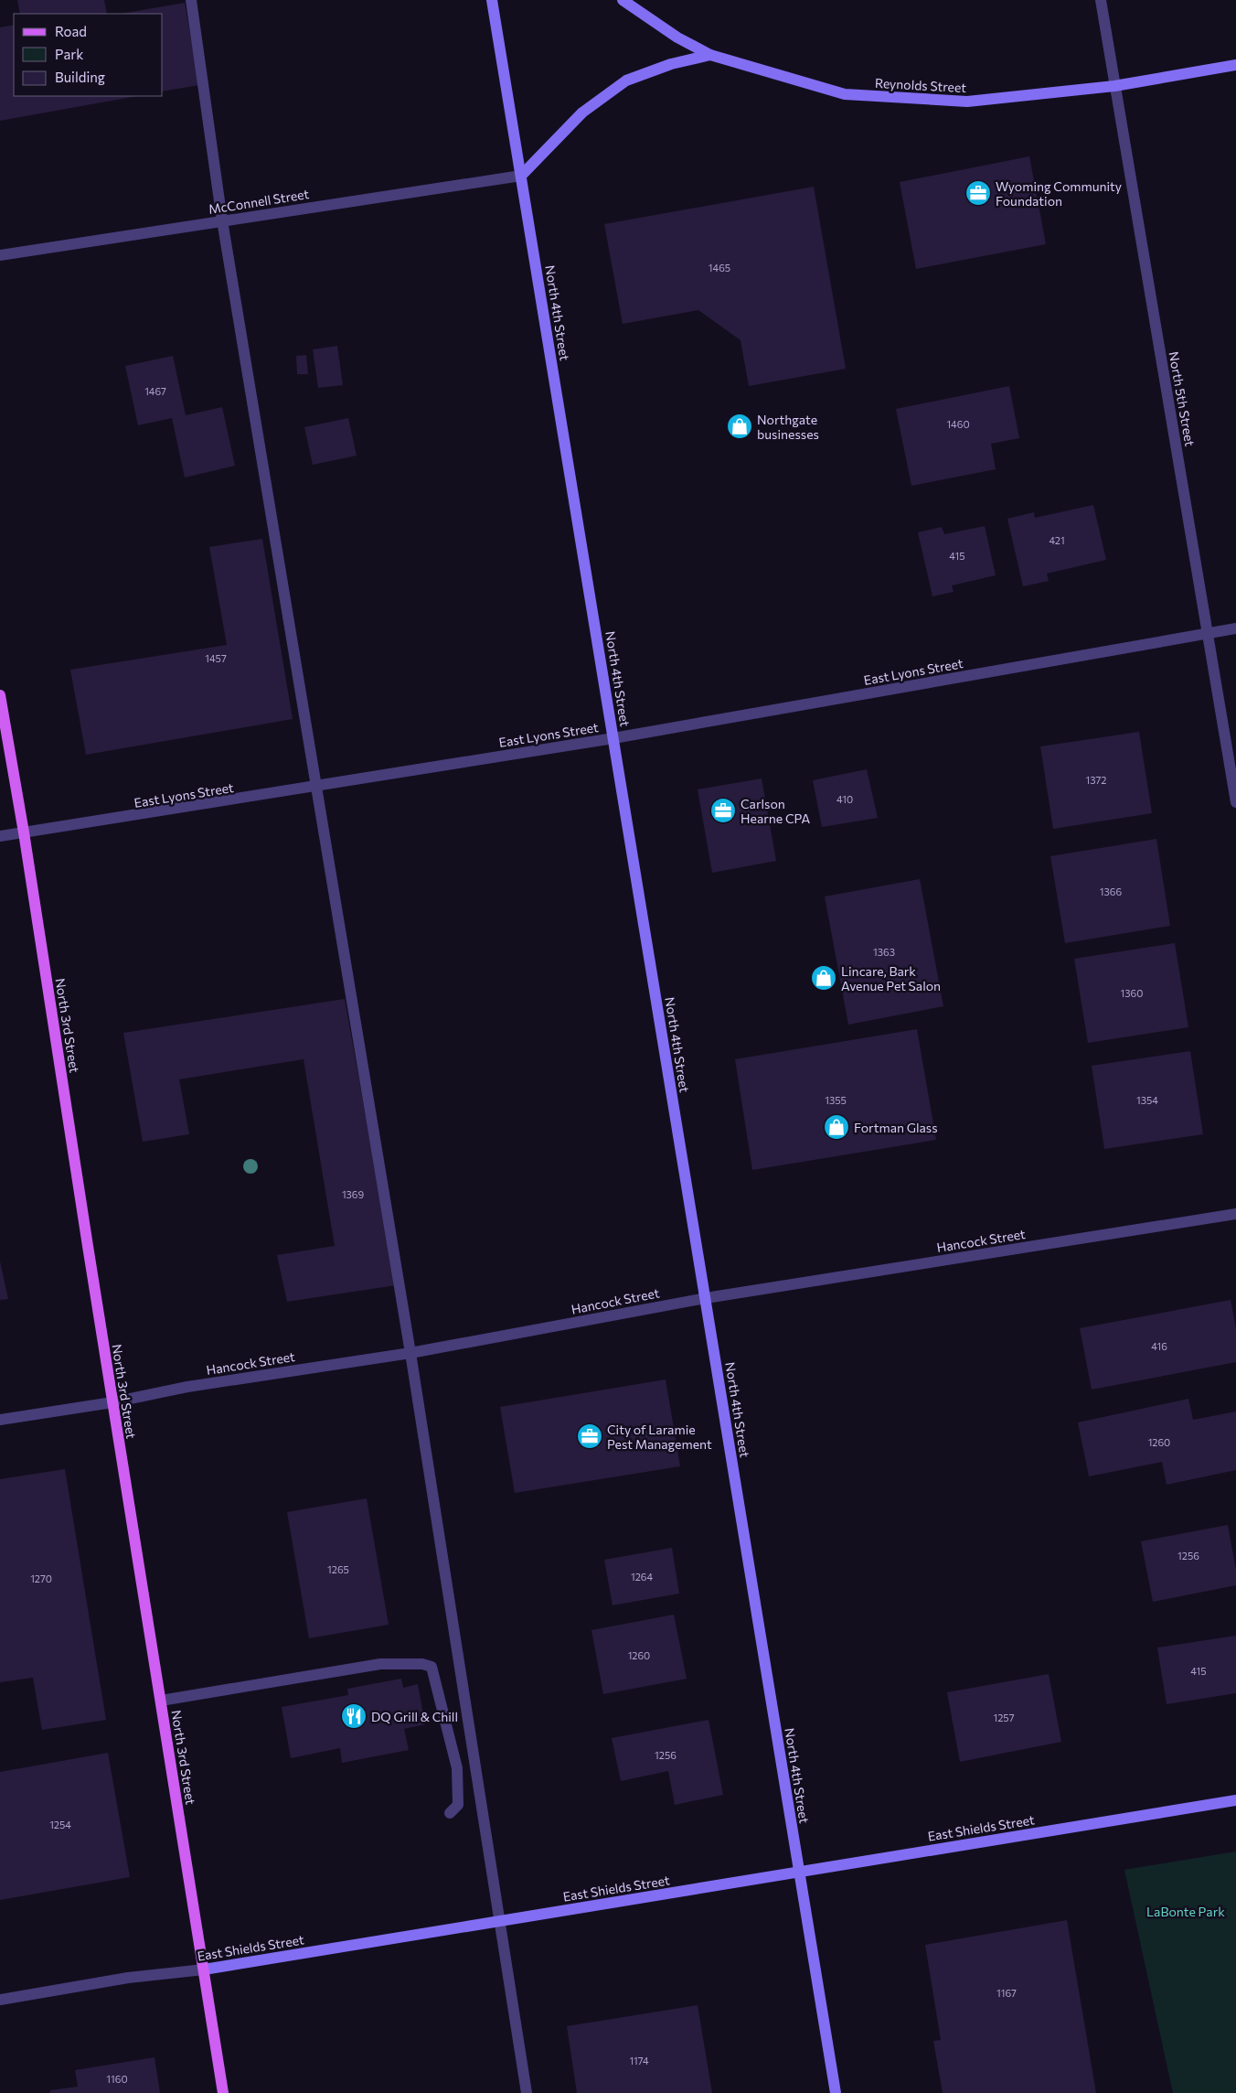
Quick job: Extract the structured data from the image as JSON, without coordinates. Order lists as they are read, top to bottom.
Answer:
{
  "streets": {
    "main road": ["North 3rd Street"],
    "street": [
      "Reynolds Street",
      "McConnell Street",
      "North 4th Street",
      "North 5th Street",
      "East Lyons Street",
      "Hancock Street",
      "East Shields Street"
    ]
  },
  "crossings": [
    ["Reynolds Street", "North 5th Street"],
    ["McConnell Street", "North 4th Street"],
    ["North 4th Street", "East Lyons Street"],
    ["North 4th Street", "Hancock Street"],
    ["North 4th Street", "East Shields Street"],
    ["North 5th Street", "East Lyons Street"],
    ["East Lyons Street", "North 3rd Street"],
    ["North 3rd Street", "Hancock Street"],
    ["North 3rd Street", "East Shields Street"]
  ],
  "parks": ["LaBonte Park"],
  "places": {
    "office": ["Wyoming Community Foundation", "Carlson Hearne CPA", "City of Laramie Pest Management"],
    "shop": ["Northgate businesses", "Lincare, Bark Avenue Pet Salon", "Fortman Glass"],
    "restaurant": ["DQ Grill & Chill"]
  },
  "house_numbers": [
    "1465",
    "1467",
    "1460",
    "421",
    "415",
    "1457",
    "1372",
    "410",
    "1366",
    "1363",
    "1360",
    "1355",
    "1354",
    "1369",
    "416",
    "1260",
    "1256",
    "1265",
    "1264",
    "1270",
    "1260",
    "415",
    "1257",
    "1256",
    "1254",
    "1167",
    "1174",
    "1160"
  ],
  "legend": ["Road", "Park", "Building"]
}
